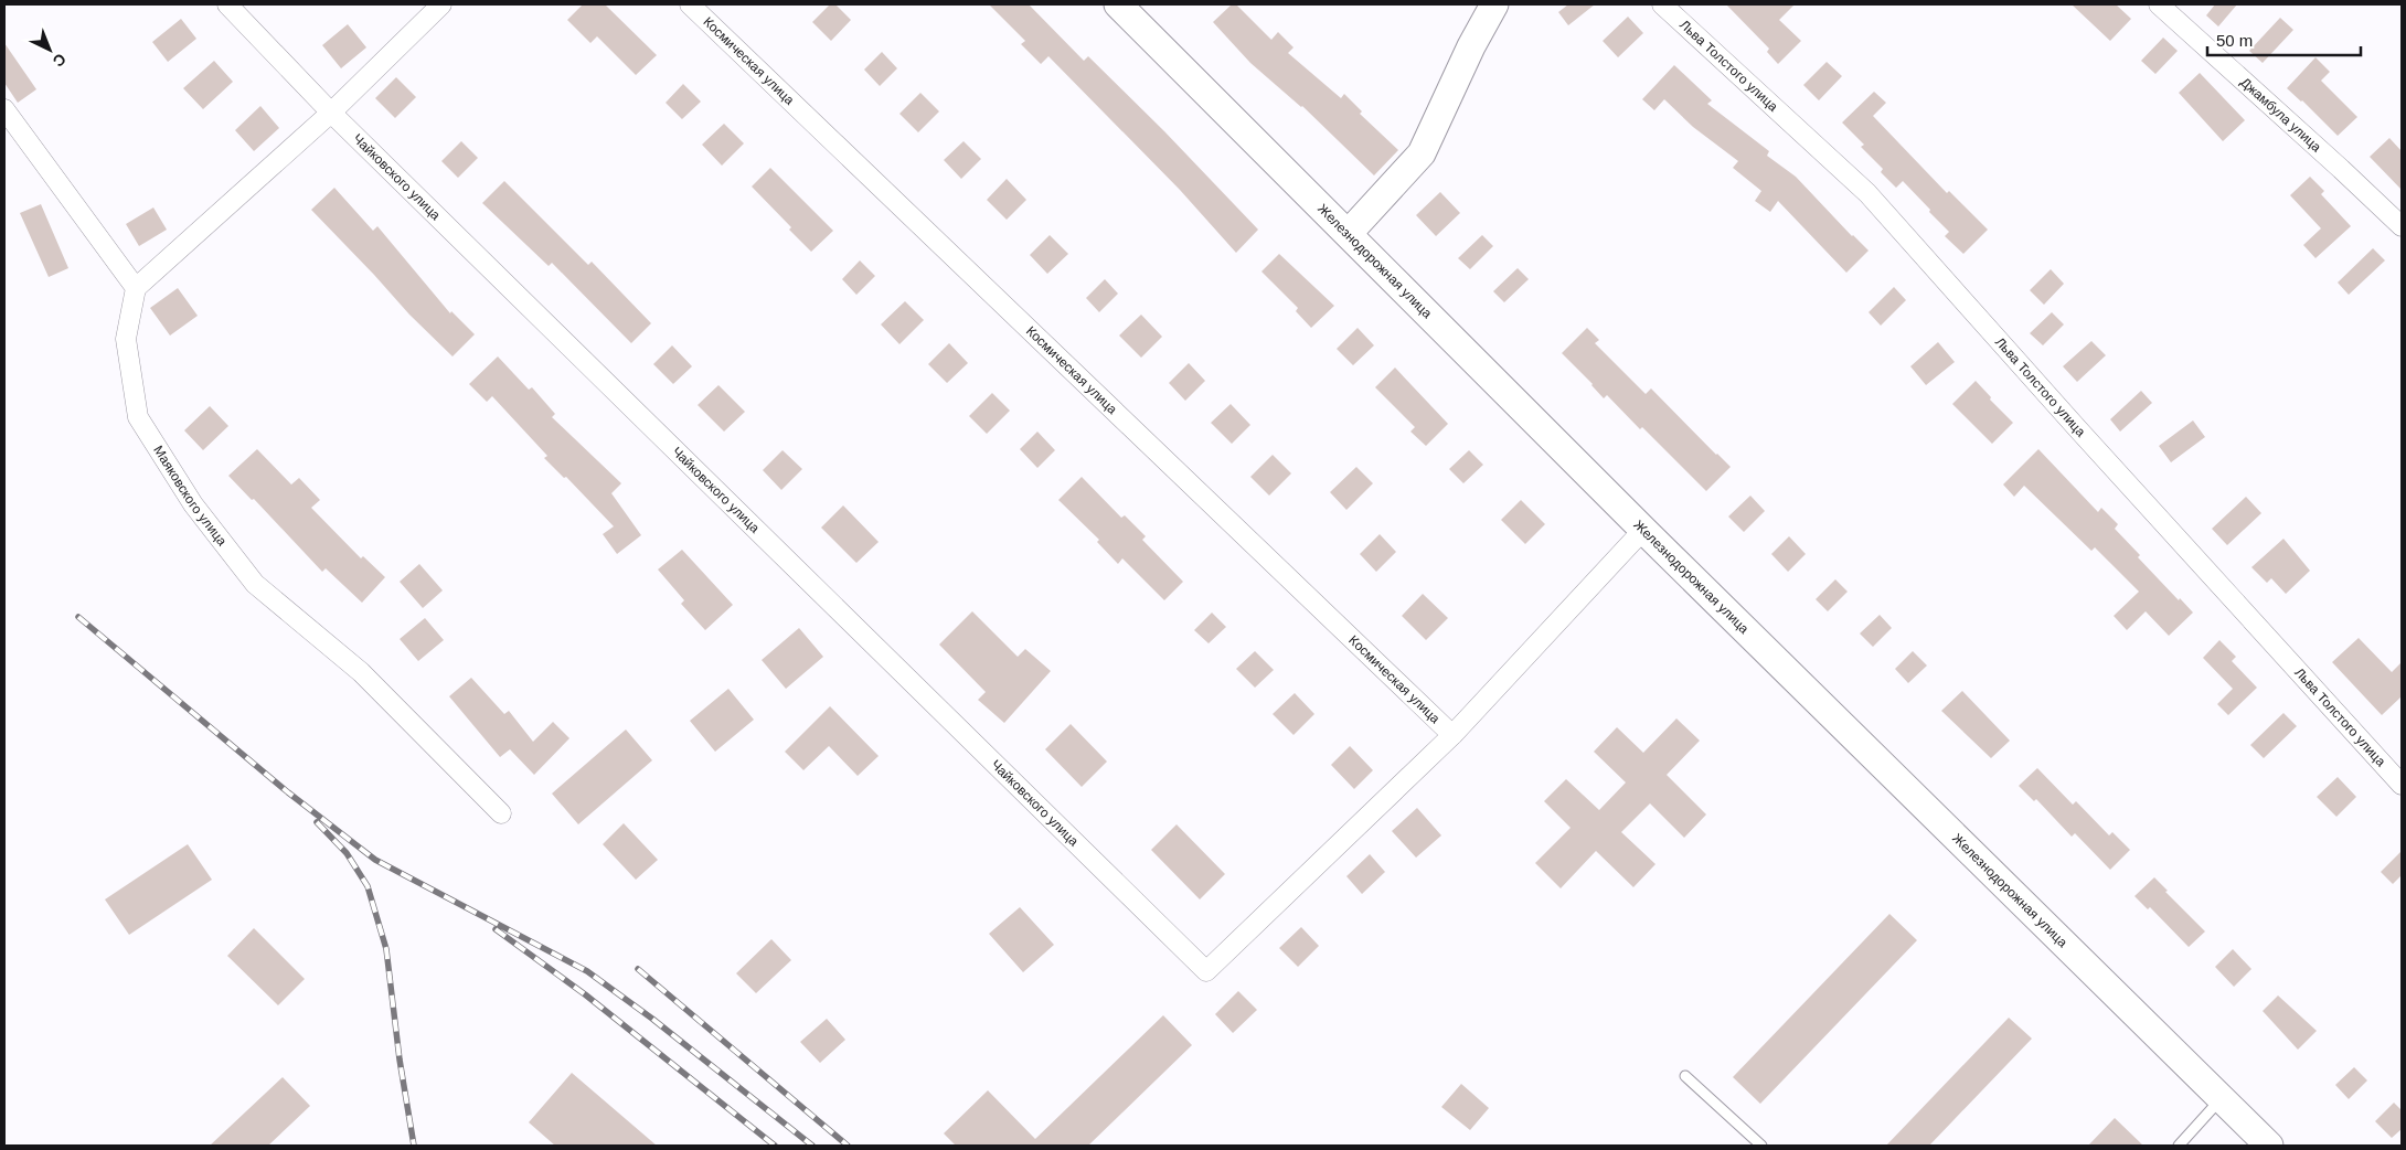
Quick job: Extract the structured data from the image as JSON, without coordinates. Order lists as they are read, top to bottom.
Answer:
{
  "streets": {
    "street": [
      "Космическая улица",
      "Льва Толстого улица",
      "Джамбула улица",
      "Чайковского улица",
      "Железнодорожная улица",
      "Маяковского улица"
    ]
  },
  "crossings": [
    ["Космическая улица", "Чайковского улица"]
  ],
  "scale_bar": "50 m",
  "north": "bottom right"
}
